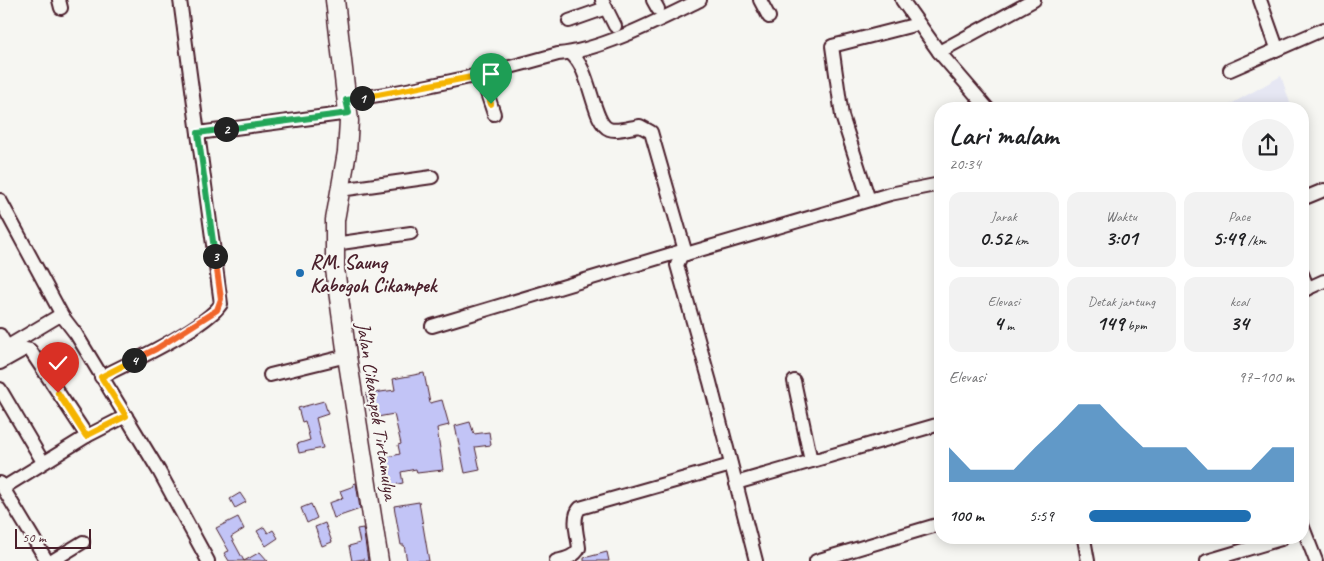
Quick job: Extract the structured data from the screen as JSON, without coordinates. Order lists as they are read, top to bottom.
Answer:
{
  "streets": {
    "street": ["Jalan Cikampek Tirtamulya"]
  },
  "places": ["RM. Saung Kabogoh Cikampek"],
  "scale_bar": "50 m",
  "page": {
    "pins": [
      "1",
      "2",
      "3",
      "4"
    ],
    "heading": ["Lari malam", "20:34"],
    "stats": [
      ["Jarak", "0.52 km"],
      ["Waktu", "3:01"],
      ["Pace", "5:49 /km"],
      ["Elevasi", "4 m"],
      ["Detak jantung", "149 bpm"],
      ["kcal", "34"]
    ],
    "chart": ["Elevasi", "97–100 m"],
    "list": [
      {
        "name": "100 m",
        "note": "5:59"
      }
    ],
    "scale": "50 m"
  }
}
